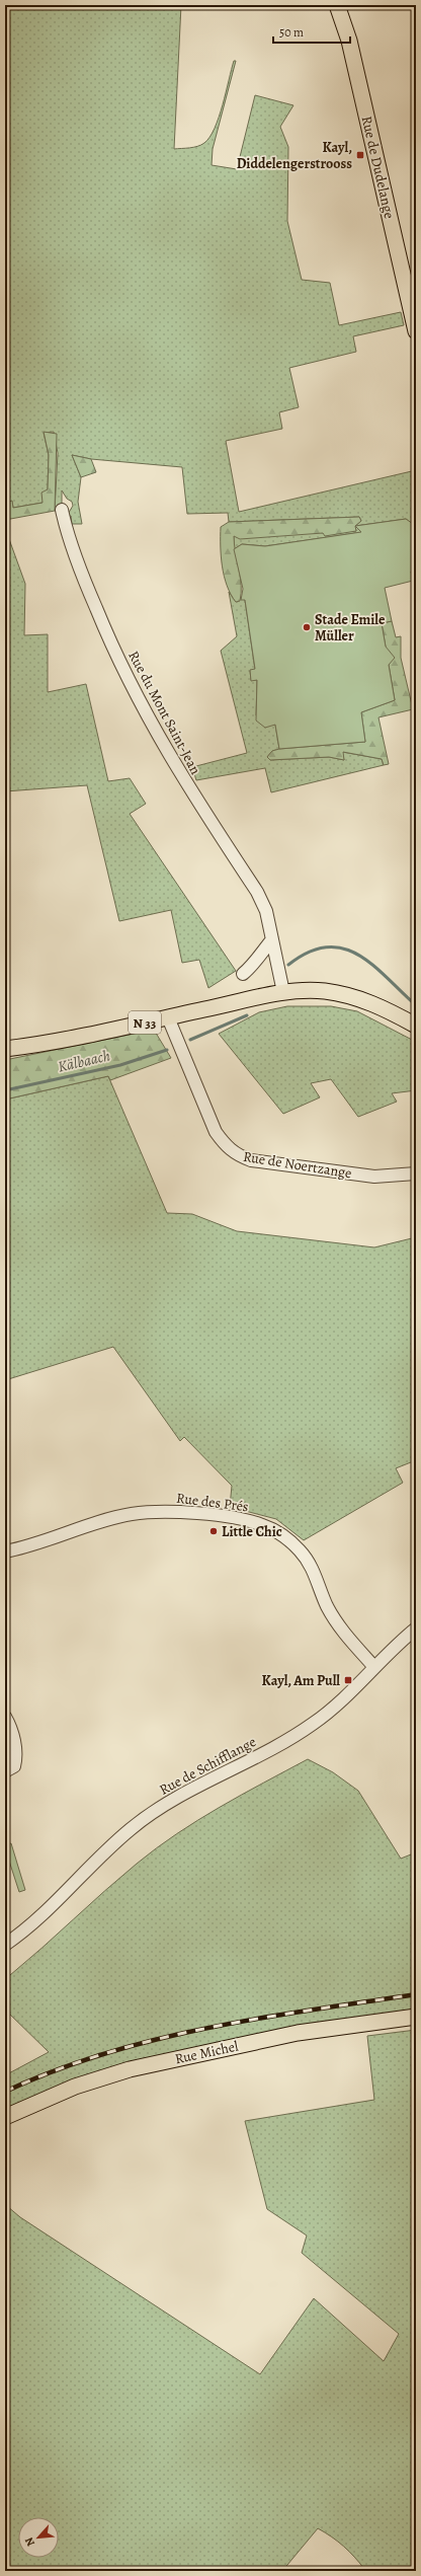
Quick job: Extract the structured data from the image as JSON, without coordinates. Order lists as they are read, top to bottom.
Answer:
{
  "streets": {
    "main road": ["Rue de Dudelange", "N 33", "Rue Michel"],
    "street": [
      "Rue du Mont Saint-Jean",
      "Rue de Noertzange",
      "Rue des Prés",
      "Rue de Schifflange"
    ]
  },
  "crossings": [
    ["Rue du Mont Saint-Jean", "N 33"],
    ["N 33", "Rue de Noertzange"],
    ["Rue des Prés", "Rue de Schifflange"]
  ],
  "water": ["Kälbaach"],
  "places": {
    "transit": ["Kayl, Diddelengerstrooss", "Kayl, Am Pull"],
    "other": ["Stade Emile Müller", "Little Chic"]
  },
  "scale_bar": "50 m",
  "north": "bottom left"
}
